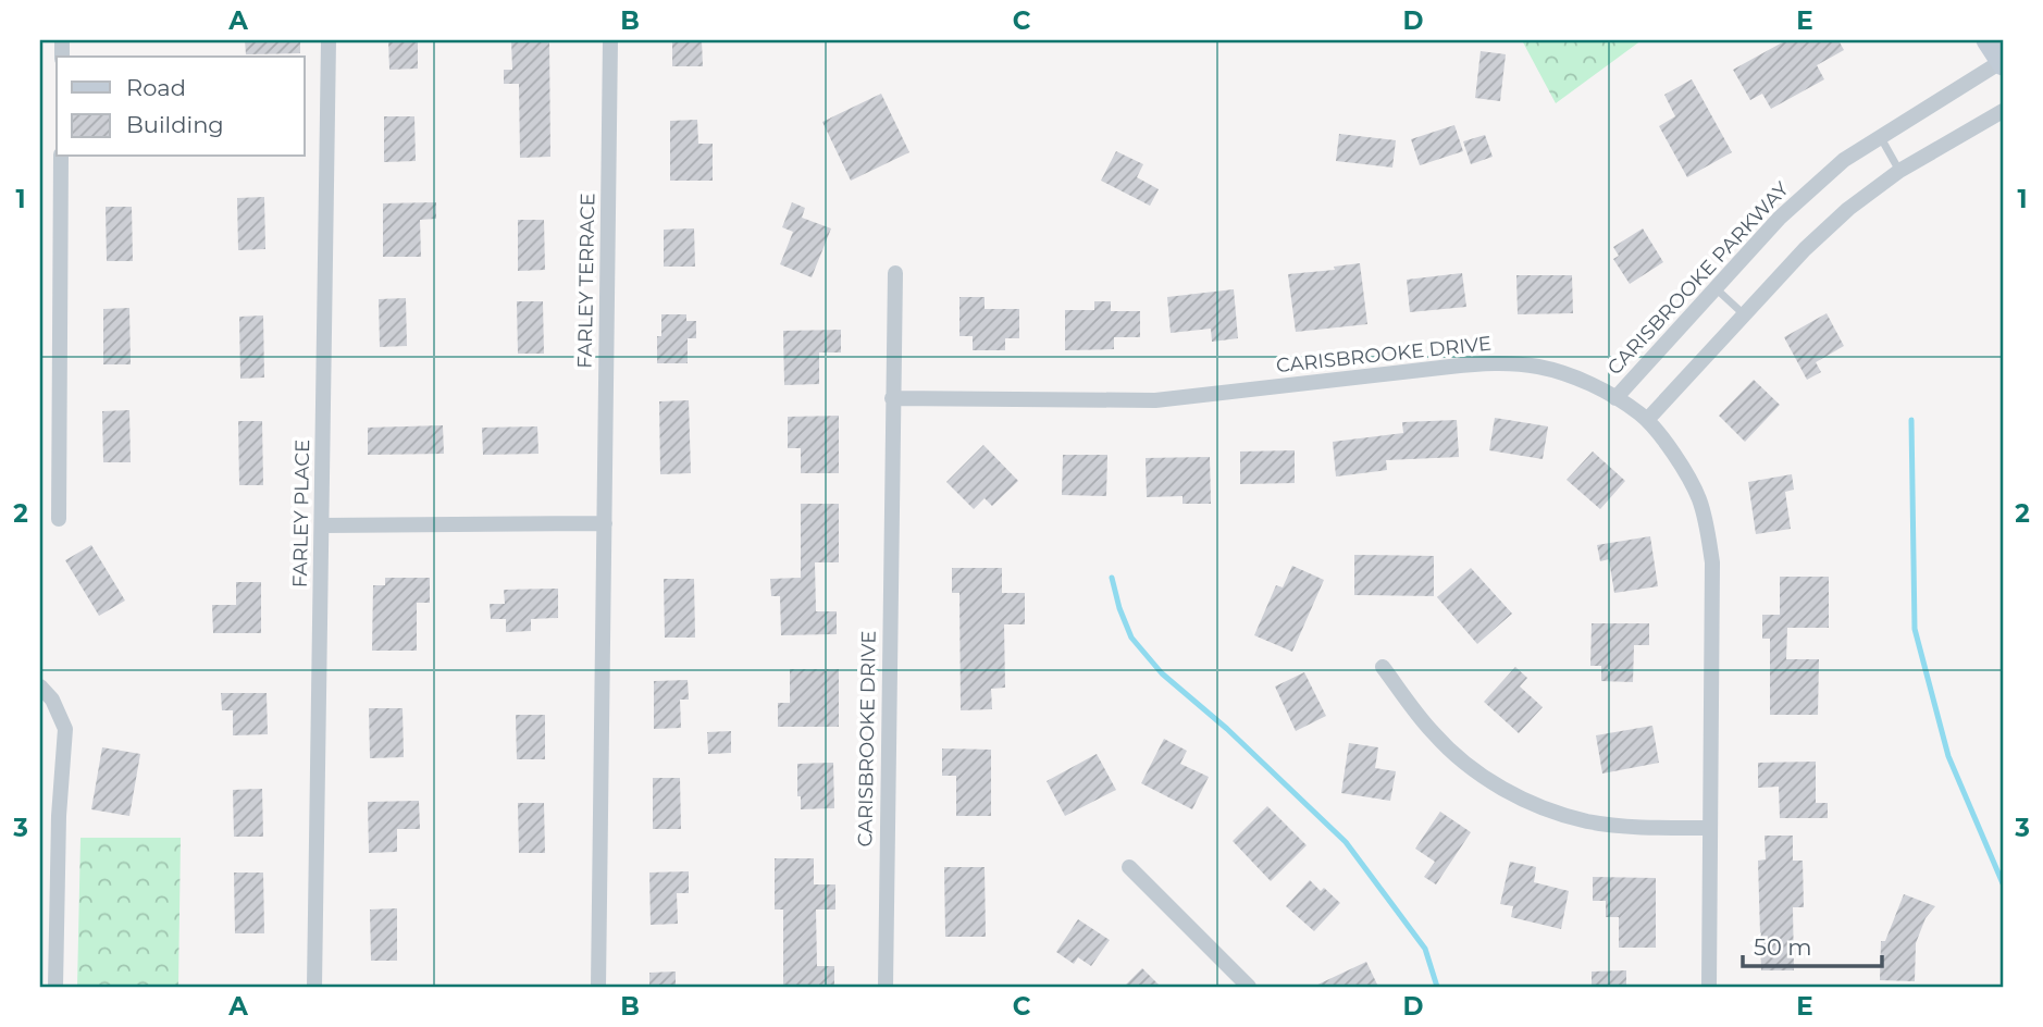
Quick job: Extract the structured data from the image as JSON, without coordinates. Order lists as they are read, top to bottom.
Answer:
{
  "streets": {
    "street": [
      "CARISBROOKE PARKWAY",
      "FARLEY TERRACE",
      "CARISBROOKE DRIVE",
      "FARLEY PLACE"
    ]
  },
  "crossings": [
    ["CARISBROOKE PARKWAY", "CARISBROOKE DRIVE"]
  ],
  "legend": ["Road", "Building"],
  "scale_bar": "50 m",
  "grid": {
    "columns": [
      "A",
      "B",
      "C",
      "D",
      "E"
    ],
    "rows": ["1", "2", "3"]
  }
}
